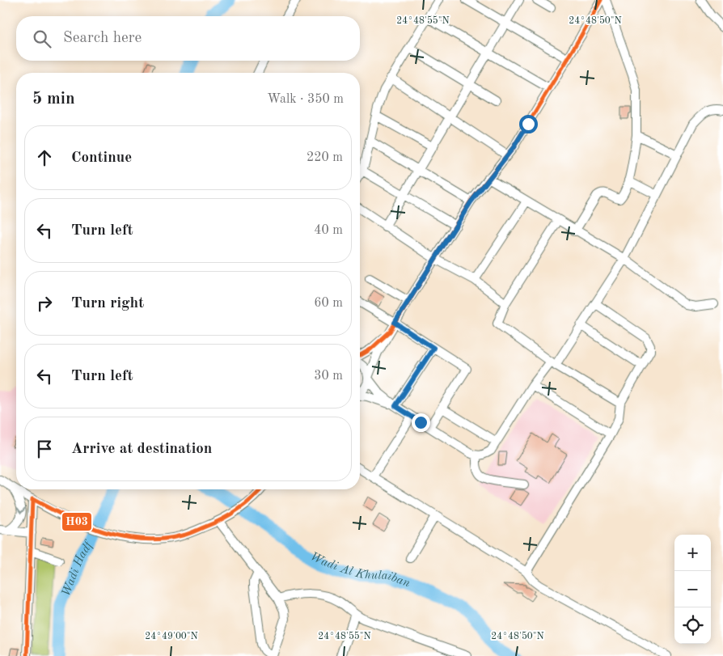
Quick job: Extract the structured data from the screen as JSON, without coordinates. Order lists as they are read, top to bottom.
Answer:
{
  "water": ["Wadi Hadf", "Wadi Al Khulaiban"],
  "lines": ["transit line H03"],
  "page": {
    "search": "Search here",
    "heading": ["5 min", "Walk · 350 m"],
    "list": [
      ["Continue", "220 m"],
      ["Turn left", "40 m"],
      ["Turn right", "60 m"],
      ["Turn left", "30 m"],
      "Arrive at destination"
    ],
    "map_buttons": ["+", "−"]
  },
  "coordinates": ["24°48'55\"N", "24°48'50\"N", "24°49'00\"N"]
}
